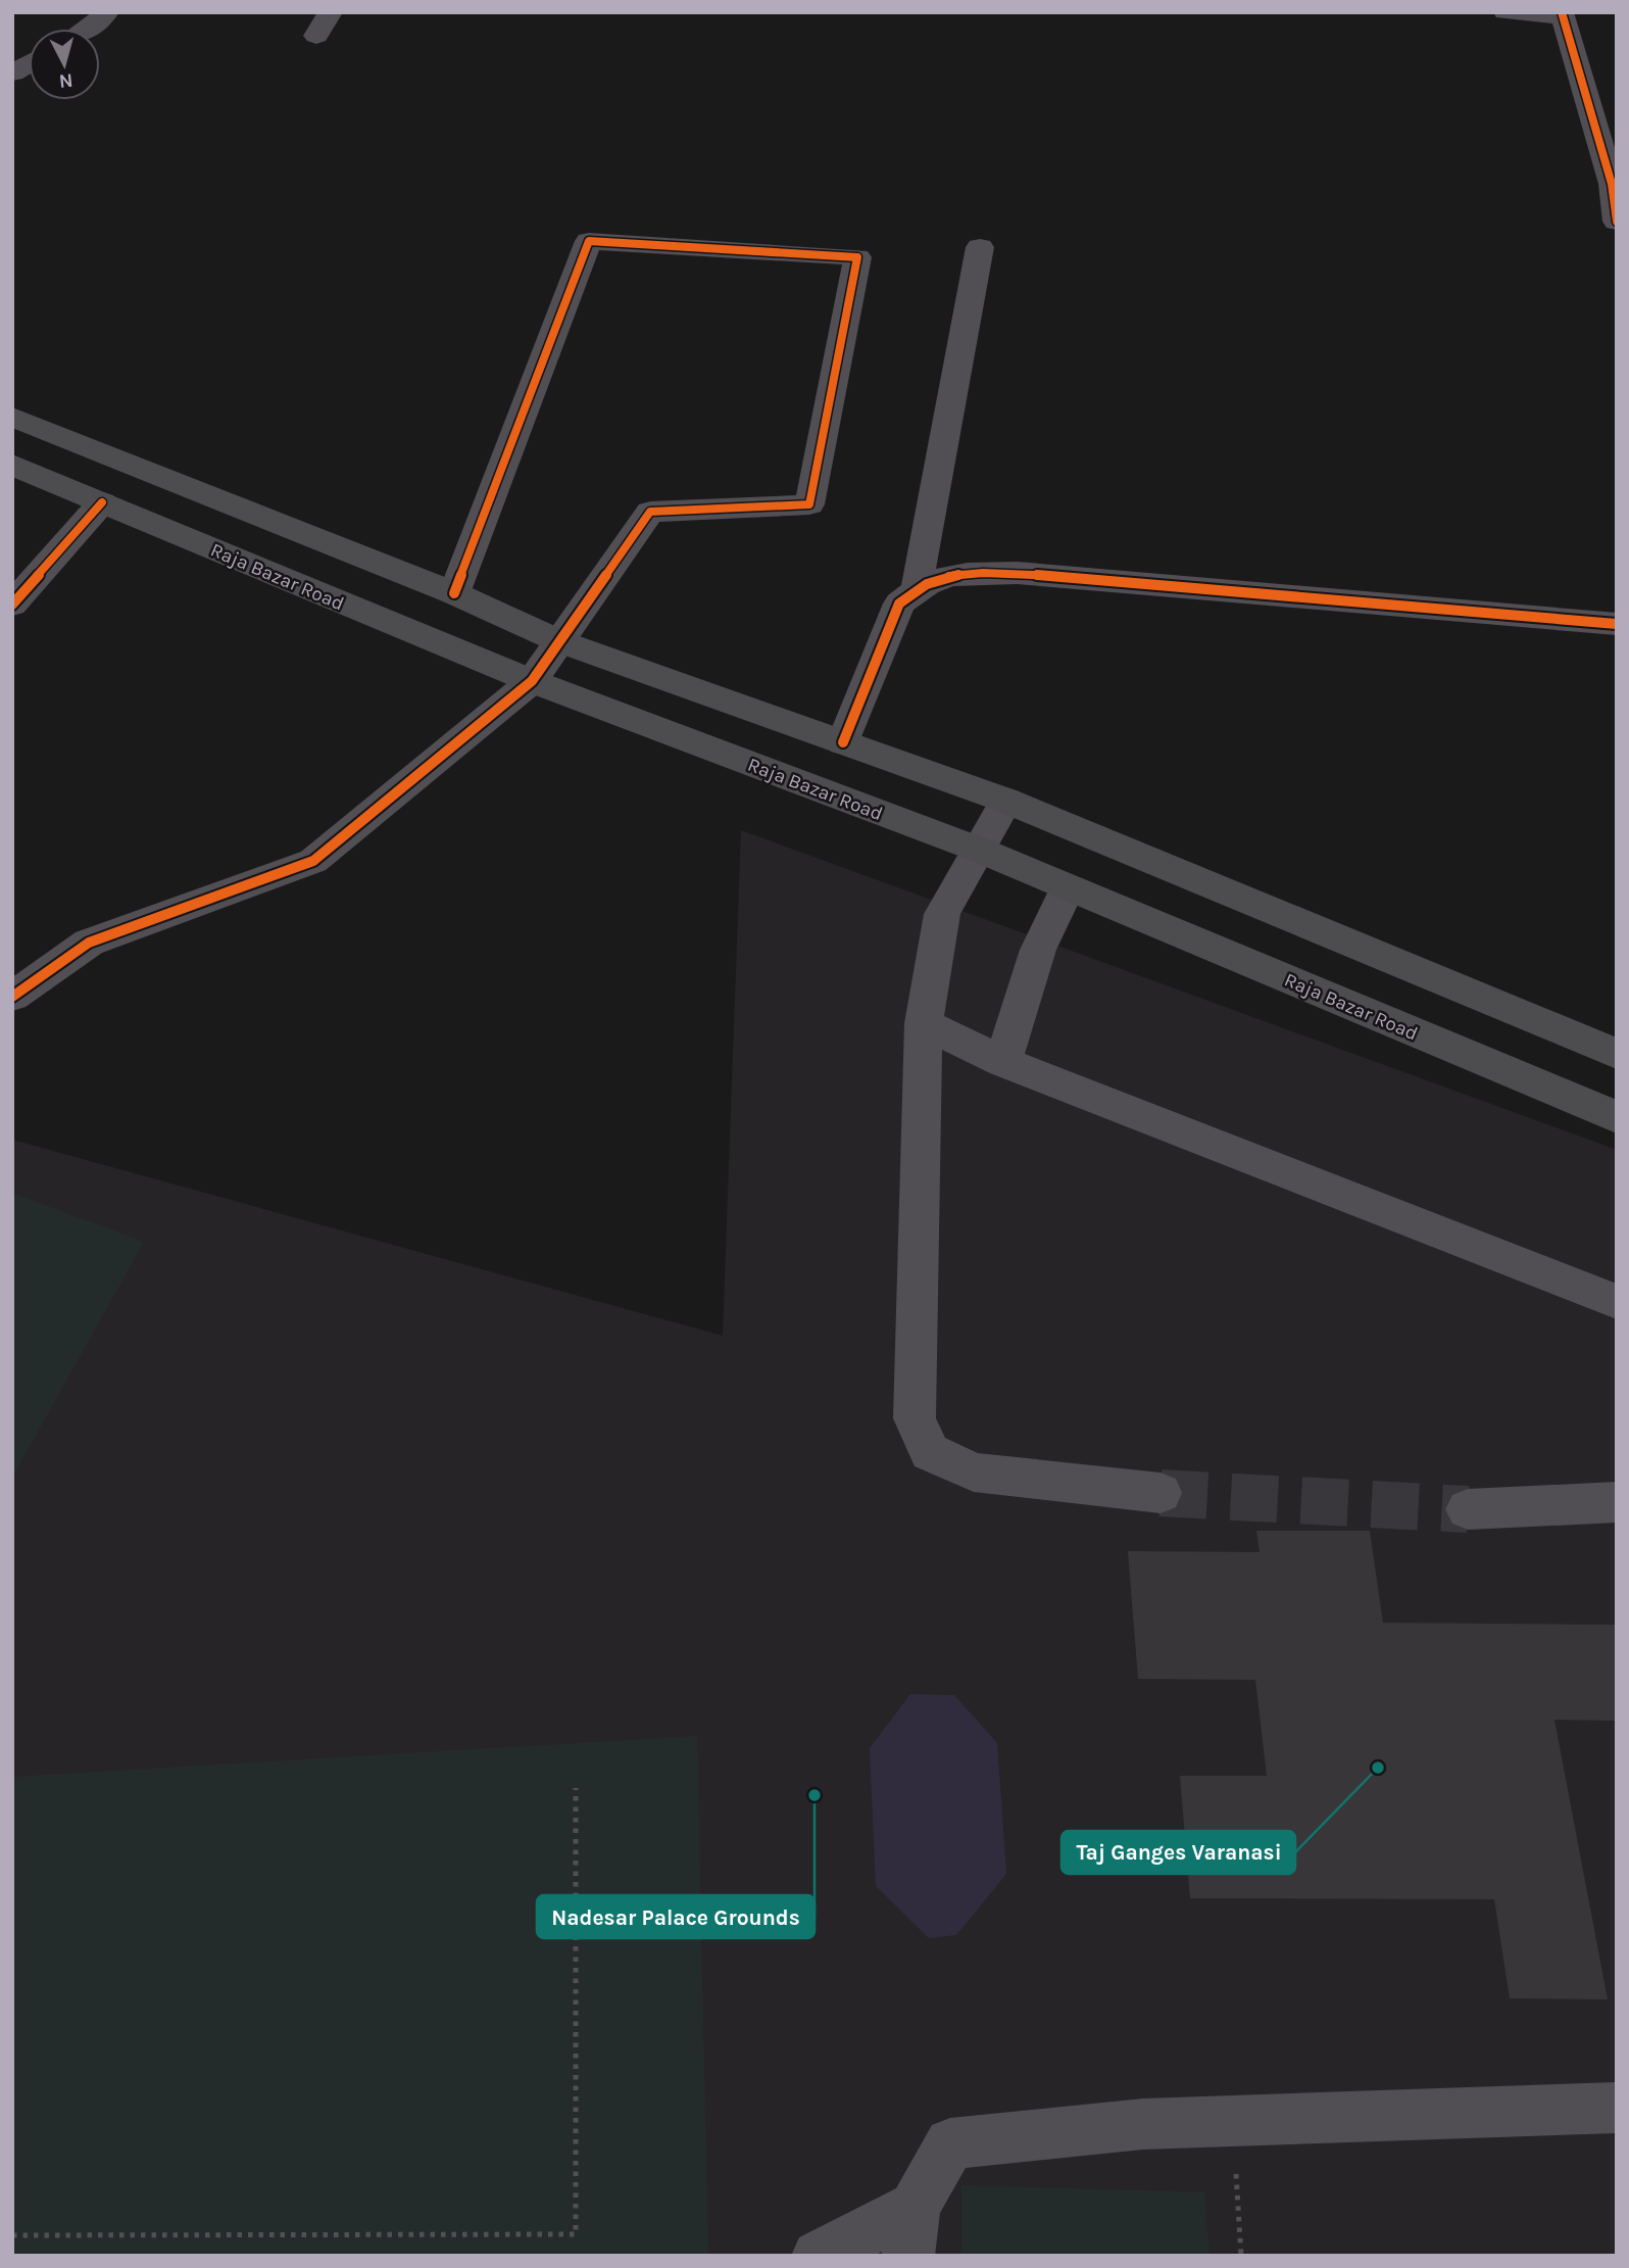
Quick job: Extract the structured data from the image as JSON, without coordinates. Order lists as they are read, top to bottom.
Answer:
{
  "streets": {
    "main road": ["Raja Bazar Road"]
  },
  "places": ["Taj Ganges Varanasi", "Nadesar Palace Grounds"],
  "north": "bottom"
}
